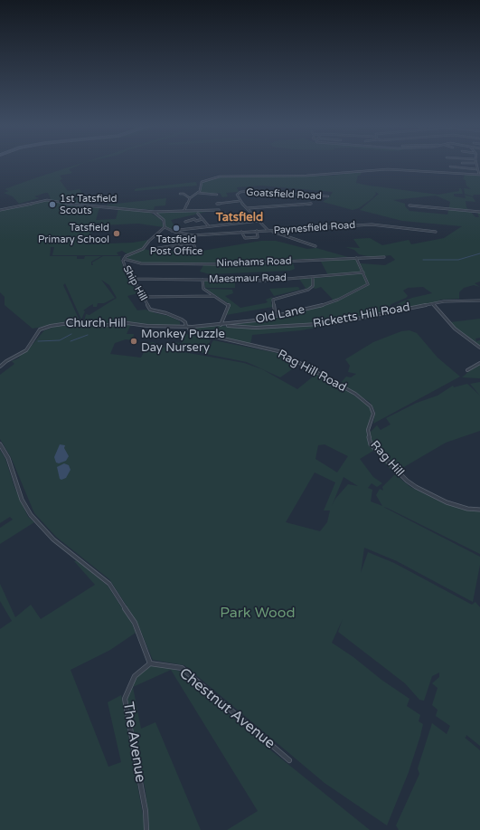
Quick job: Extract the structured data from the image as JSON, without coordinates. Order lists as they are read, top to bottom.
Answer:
{
  "streets": {
    "street": [
      "Goatsfield Road",
      "Paynesfield Road",
      "Ninehams Road",
      "Maesmaur Road",
      "Ship Hill",
      "Old Lane",
      "Ricketts Hill Road",
      "Church Hill",
      "Rag Hill Road",
      "Rag Hill",
      "Chestnut Avenue",
      "The Avenue"
    ]
  },
  "crossings": [
    ["Goatsfield Road", "Paynesfield Road"],
    ["Paynesfield Road", "Ship Hill"],
    ["Ninehams Road", "Ship Hill"],
    ["Maesmaur Road", "Ship Hill"],
    ["Maesmaur Road", "Old Lane"],
    ["Ship Hill", "Old Lane"],
    ["Ship Hill", "Church Hill"],
    ["Ship Hill", "Rag Hill Road"],
    ["Old Lane", "Ricketts Hill Road"],
    ["Old Lane", "Church Hill"],
    ["Old Lane", "Rag Hill Road"],
    ["Church Hill", "Rag Hill Road"],
    ["Rag Hill Road", "Rag Hill"],
    ["Chestnut Avenue", "The Avenue"]
  ],
  "districts": ["Tatsfield"],
  "parks": ["Park Wood"],
  "places": [
    "1st Tatsfield Scouts",
    "Tatsfield Post Office",
    "Tatsfield Primary School",
    "Monkey Puzzle Day Nursery"
  ]
}
